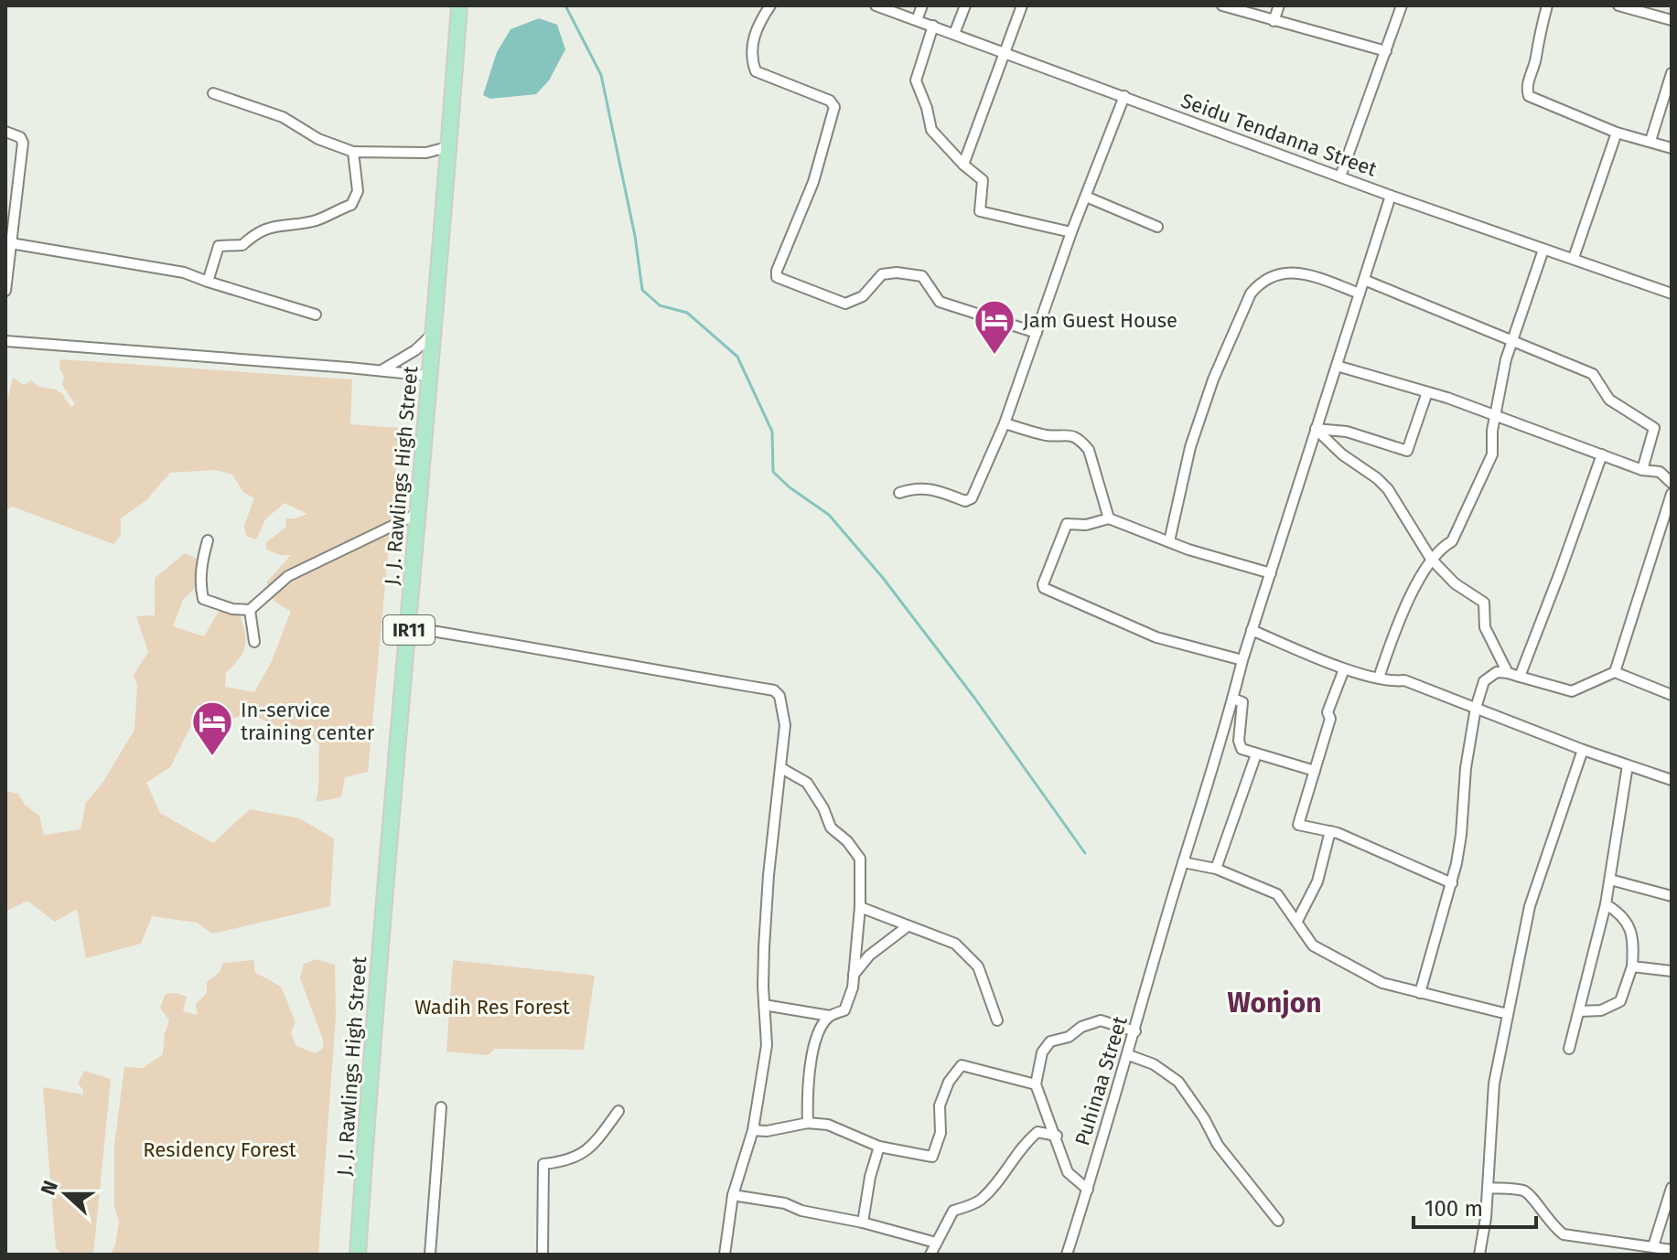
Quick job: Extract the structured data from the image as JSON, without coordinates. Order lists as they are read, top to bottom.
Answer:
{
  "streets": {
    "main road": ["J. J. Rawlings High Street", "IR11"],
    "street": ["Seidu Tendanna Street", "Puhinaa Street"]
  },
  "crossings": [
    ["Seidu Tendanna Street", "Puhinaa Street"]
  ],
  "districts": ["Wonjon"],
  "parks": ["Wadih Res Forest", "Residency Forest"],
  "places": {
    "hotel": ["Jam Guest House", "In-service training center"]
  },
  "scale_bar": "100 m",
  "north": "left"
}
